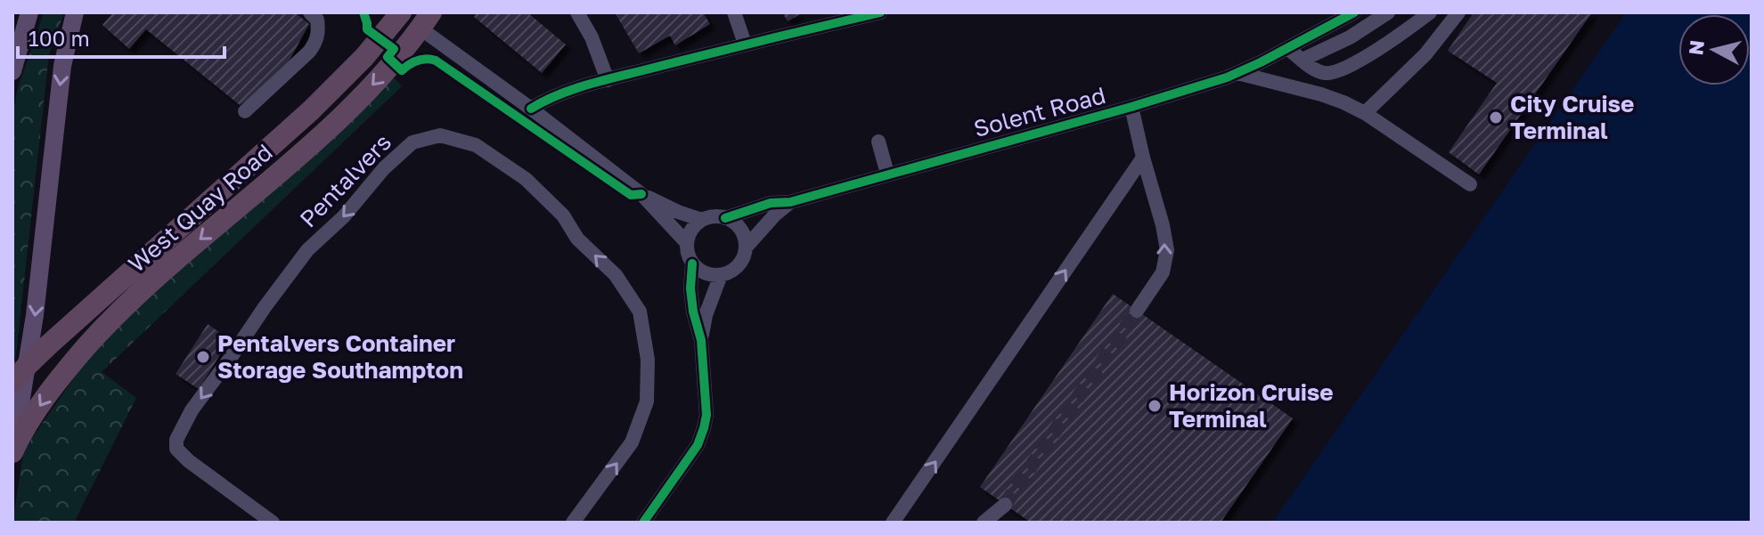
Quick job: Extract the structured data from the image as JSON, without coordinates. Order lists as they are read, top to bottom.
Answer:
{
  "streets": {
    "highway": ["West Quay Road"],
    "street": ["Solent Road", "Pentalvers"]
  },
  "places": ["City Cruise Terminal", "Pentalvers Container Storage Southampton", "Horizon Cruise Terminal"],
  "scale_bar": "100 m",
  "north": "left"
}
